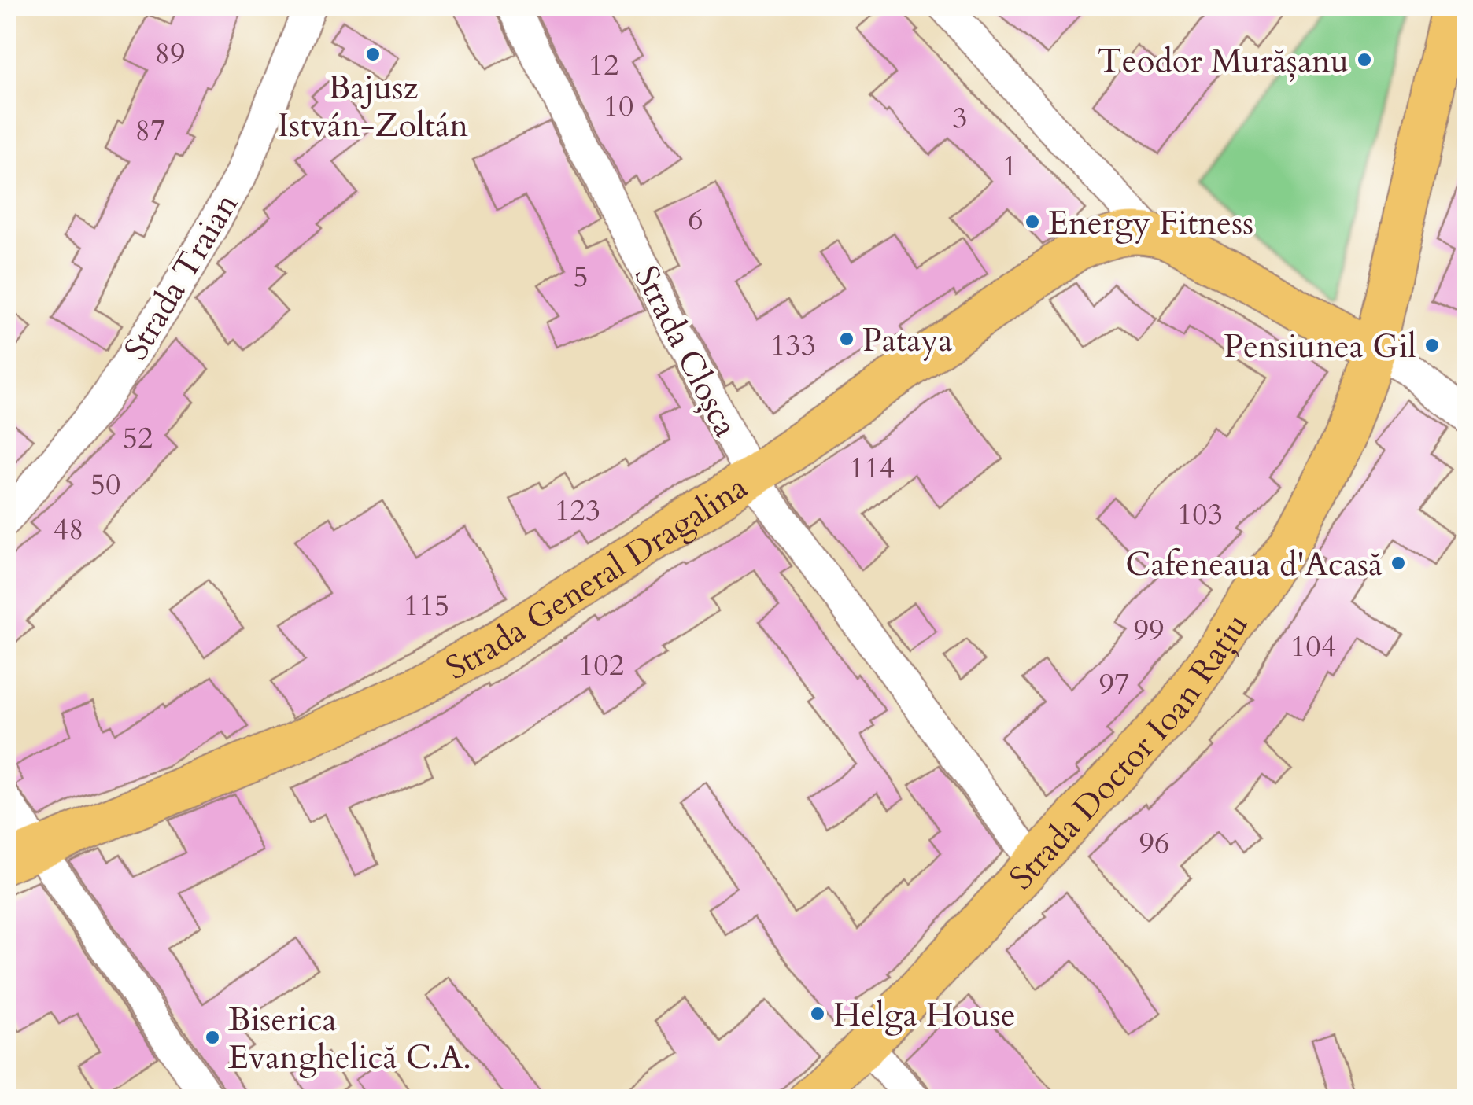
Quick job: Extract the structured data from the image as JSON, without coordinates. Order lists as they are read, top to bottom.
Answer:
{
  "streets": {
    "main road": ["Strada General Dragalina", "Strada Doctor Ioan Rațiu"],
    "street": ["Strada Traian", "Strada Cloșca"]
  },
  "crossings": [
    ["Strada Cloșca", "Strada General Dragalina"],
    ["Strada Cloșca", "Strada Doctor Ioan Rațiu"]
  ],
  "places": [
    "Bajusz István-Zoltán",
    "Teodor Murășanu",
    "Energy Fitness",
    "Pataya",
    "Pensiunea Gil",
    "Cafeneaua d'Acasă",
    "Helga House",
    "Biserica Evanghelică C.A."
  ],
  "house_numbers": [
    "89",
    "12",
    "10",
    "3",
    "87",
    "1",
    "6",
    "5",
    "133",
    "52",
    "114",
    "50",
    "123",
    "103",
    "48",
    "115",
    "99",
    "104",
    "102",
    "97",
    "96"
  ]
}
